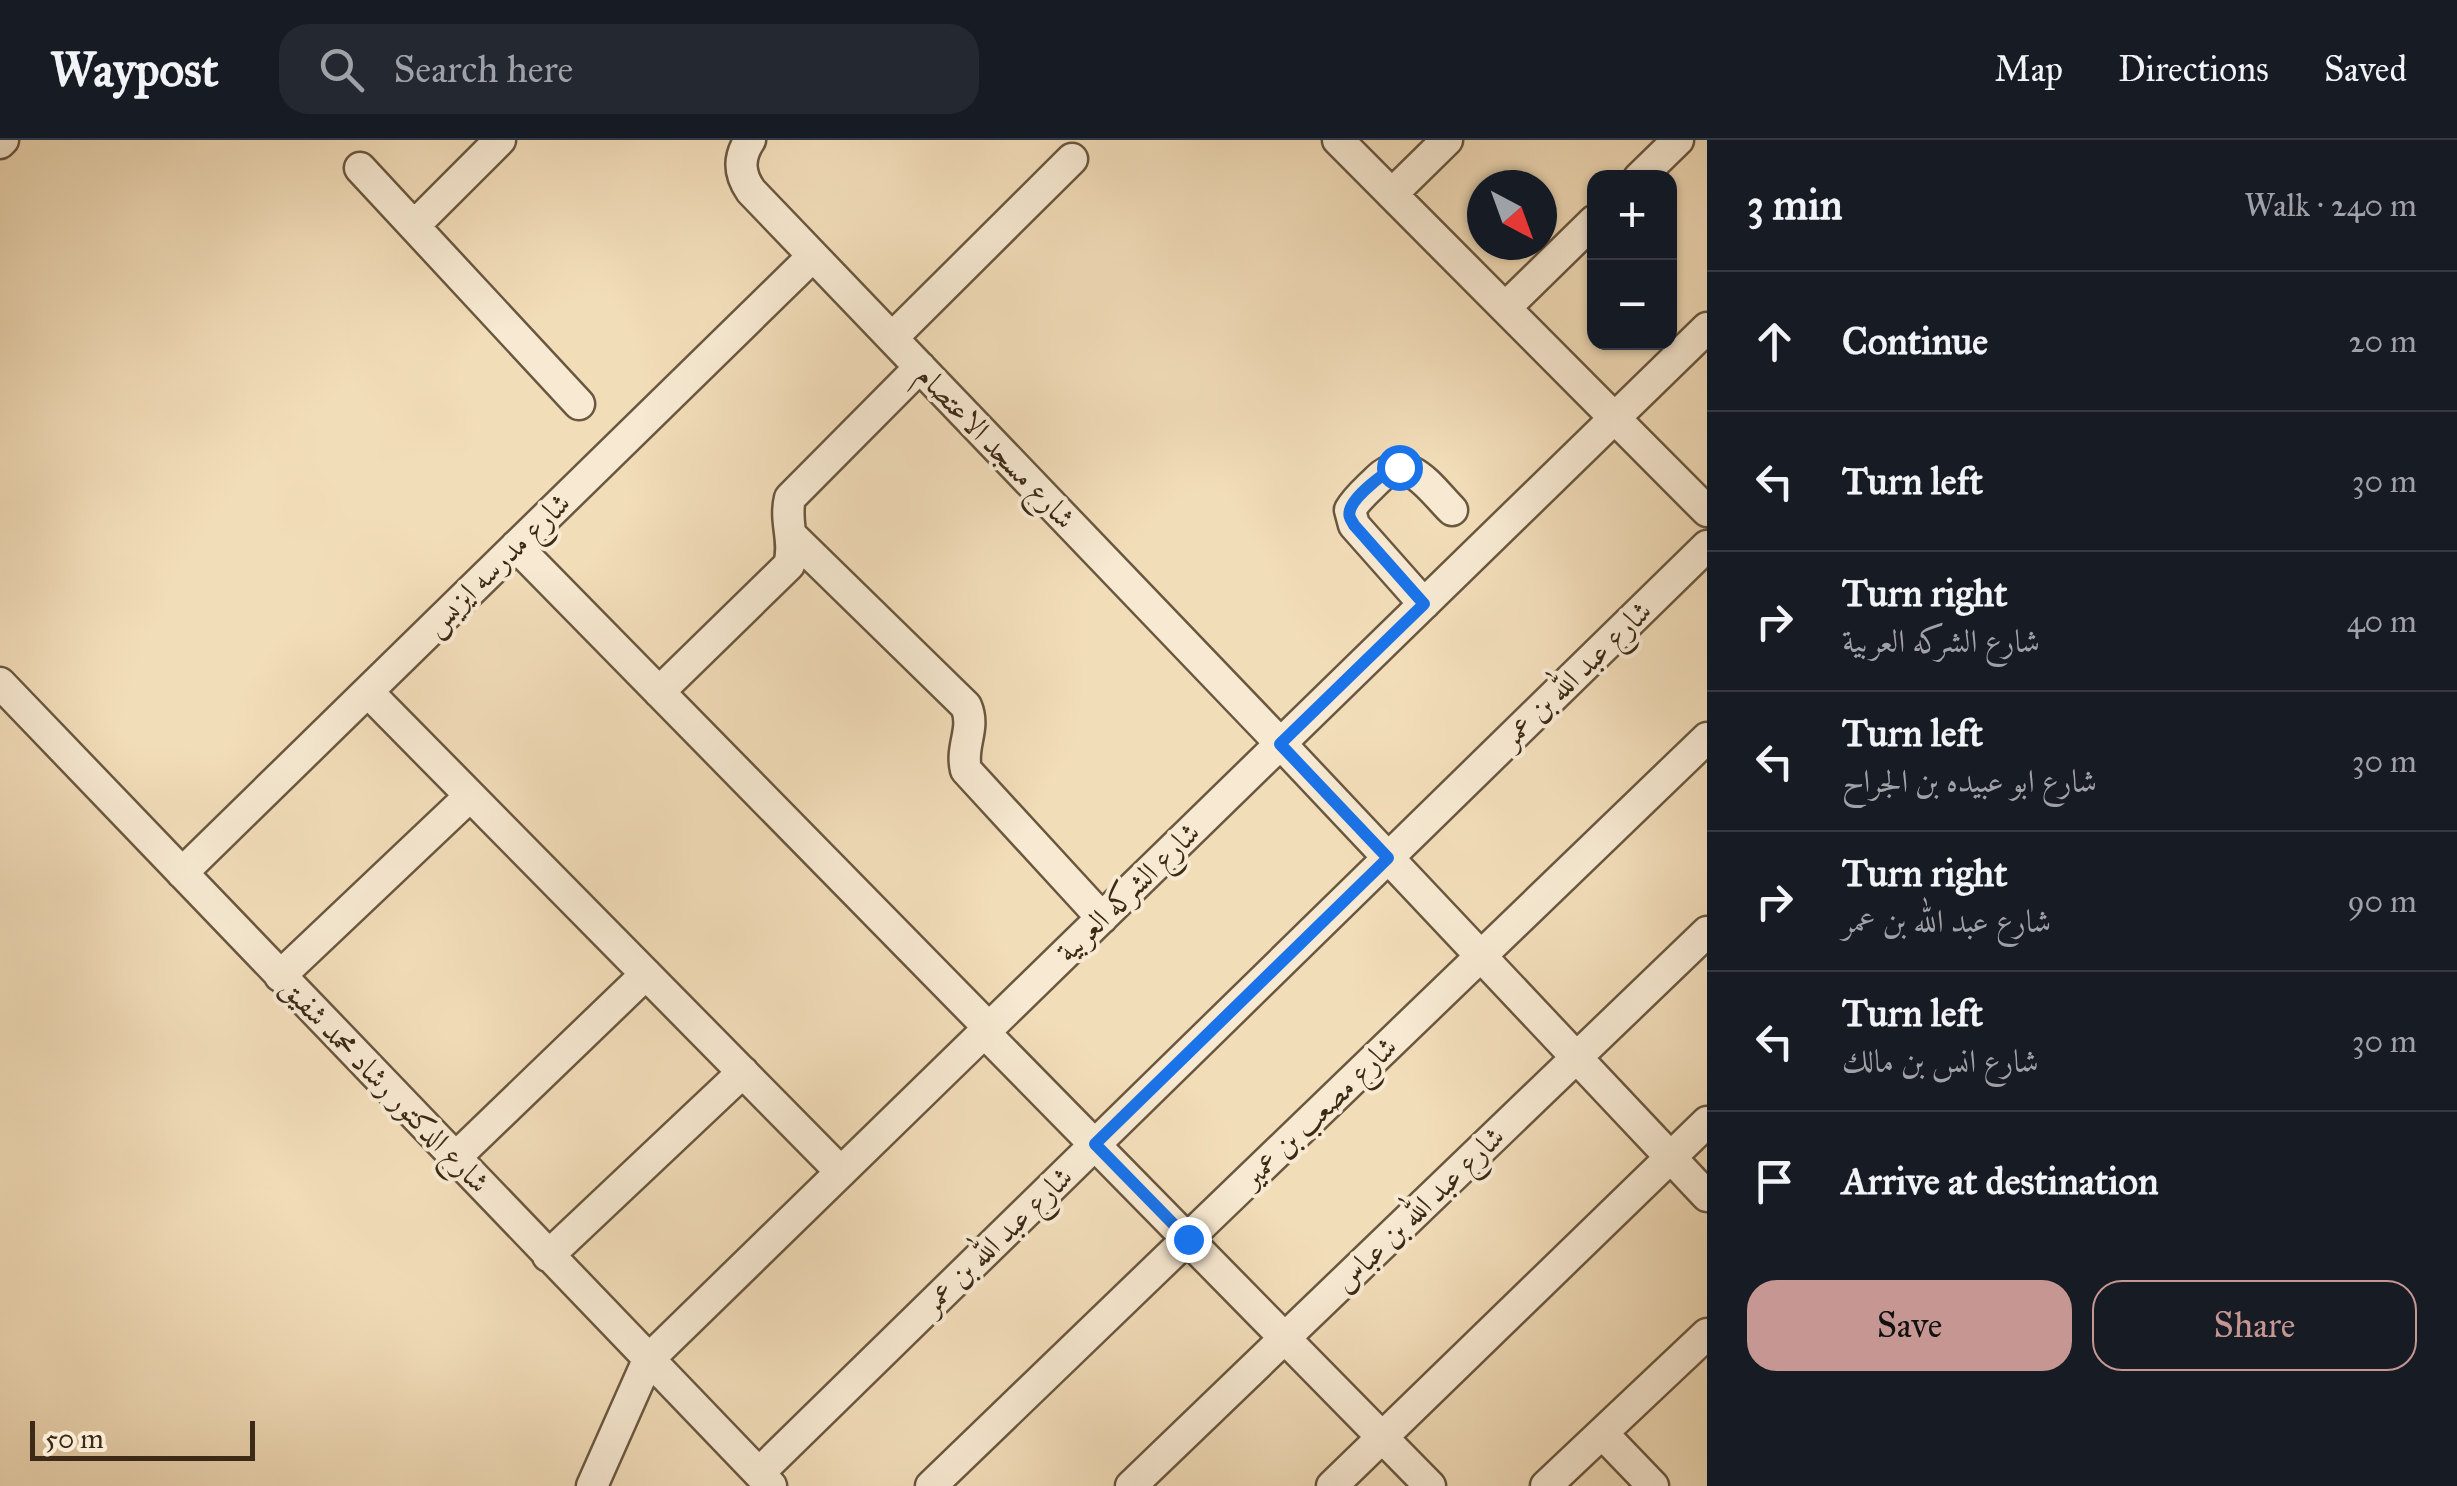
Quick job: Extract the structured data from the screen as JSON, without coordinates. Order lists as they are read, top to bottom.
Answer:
{
  "streets": {
    "street": [
      "شارع مسجد الاعتصام",
      "شارع مدرسه ايزيس",
      "شارع عبد الله بن عمر",
      "شارع الشركه العربية",
      "شارع الدكتور رشاد محمد شفيق",
      "شارع مصعب بن عمير",
      "شارع عبد الله بن عباس"
    ]
  },
  "crossings": [
    ["شارع مسجد الاعتصام", "شارع مدرسه ايزيس"],
    ["شارع مسجد الاعتصام", "شارع عبد الله بن عمر"],
    ["شارع مسجد الاعتصام", "شارع الشركه العربية"],
    ["شارع مسجد الاعتصام", "شارع مصعب بن عمير"],
    ["شارع مسجد الاعتصام", "شارع عبد الله بن عباس"],
    ["شارع مدرسه ايزيس", "شارع الدكتور رشاد محمد شفيق"],
    ["شارع عبد الله بن عمر", "شارع الدكتور رشاد محمد شفيق"],
    ["شارع الشركه العربية", "شارع الدكتور رشاد محمد شفيق"]
  ],
  "scale_bar": "50 m",
  "north": "bottom right",
  "page": {
    "header": "Waypost",
    "search": "Search here",
    "nav": ["Map", "Directions", "Saved"],
    "heading": ["3 min", "Walk · 240 m"],
    "map_buttons": ["+", "−"],
    "list": [
      ["Continue", "20 m"],
      ["Turn left", "30 m"],
      ["Turn right", "شارع الشركه العربية", "40 m"],
      ["Turn left", "شارع ابو عبيده بن الجراح", "30 m"],
      ["Turn right", "شارع عبد الله بن عمر", "90 m"],
      ["Turn left", "شارع انس بن مالك", "30 m"],
      "Arrive at destination"
    ],
    "buttons": ["Save", "Share"],
    "scale": "50 m"
  }
}
